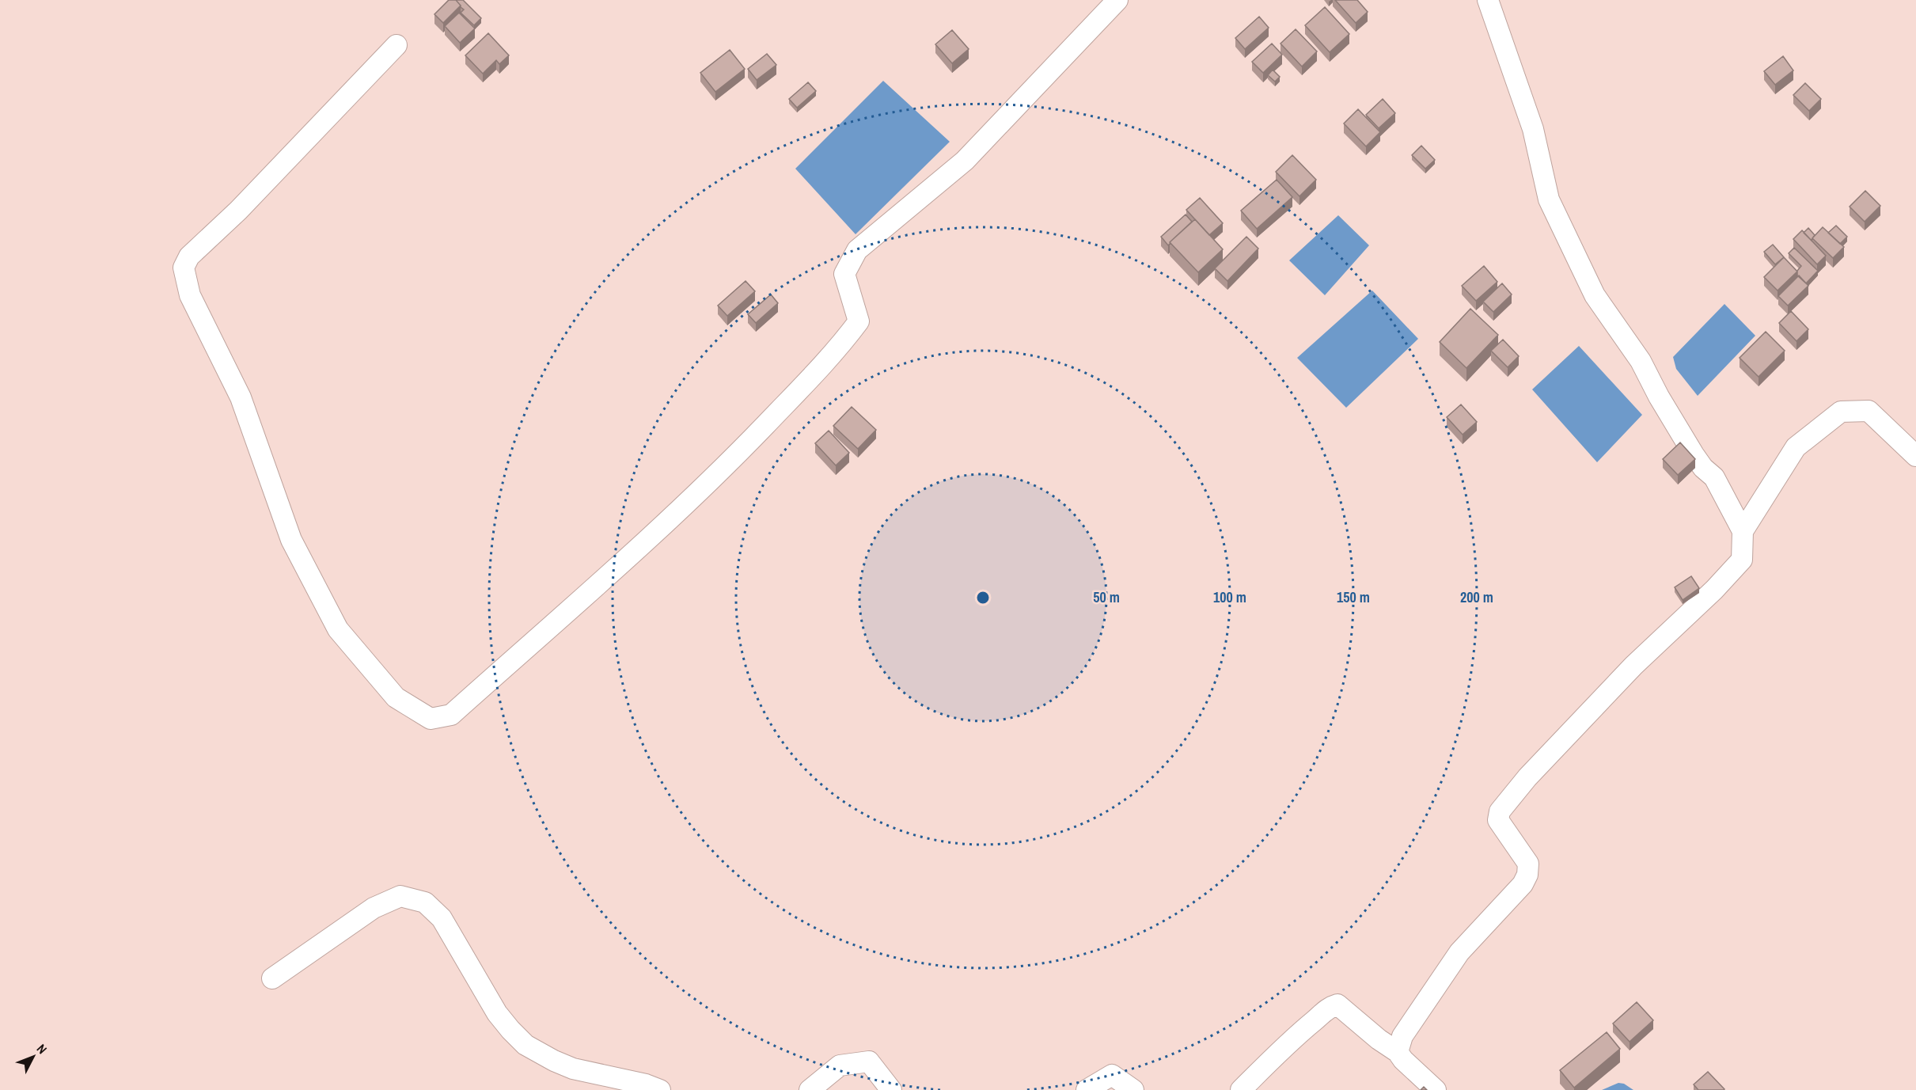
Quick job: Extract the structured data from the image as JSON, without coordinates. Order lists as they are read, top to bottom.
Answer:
{
  "north": "top right",
  "rings": [
    "50 m",
    "100 m",
    "150 m",
    "200 m"
  ]
}
